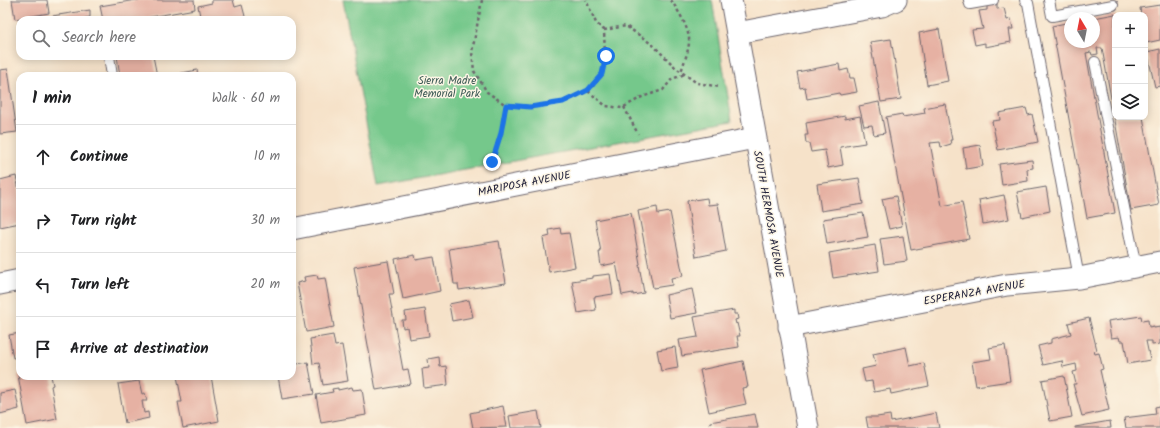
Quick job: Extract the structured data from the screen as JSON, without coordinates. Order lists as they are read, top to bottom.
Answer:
{
  "streets": {
    "street": ["MARIPOSA AVENUE", "SOUTH HERMOSA AVENUE", "ESPERANZA AVENUE"]
  },
  "crossings": [
    ["MARIPOSA AVENUE", "SOUTH HERMOSA AVENUE"],
    ["SOUTH HERMOSA AVENUE", "ESPERANZA AVENUE"]
  ],
  "parks": ["Sierra Madre Memorial Park"],
  "north": "top",
  "page": {
    "map_buttons": ["+", "−"],
    "search": "Search here",
    "heading": ["1 min", "Walk · 60 m"],
    "list": [
      ["Continue", "10 m"],
      ["Turn right", "30 m"],
      ["Turn left", "20 m"],
      "Arrive at destination"
    ]
  }
}
